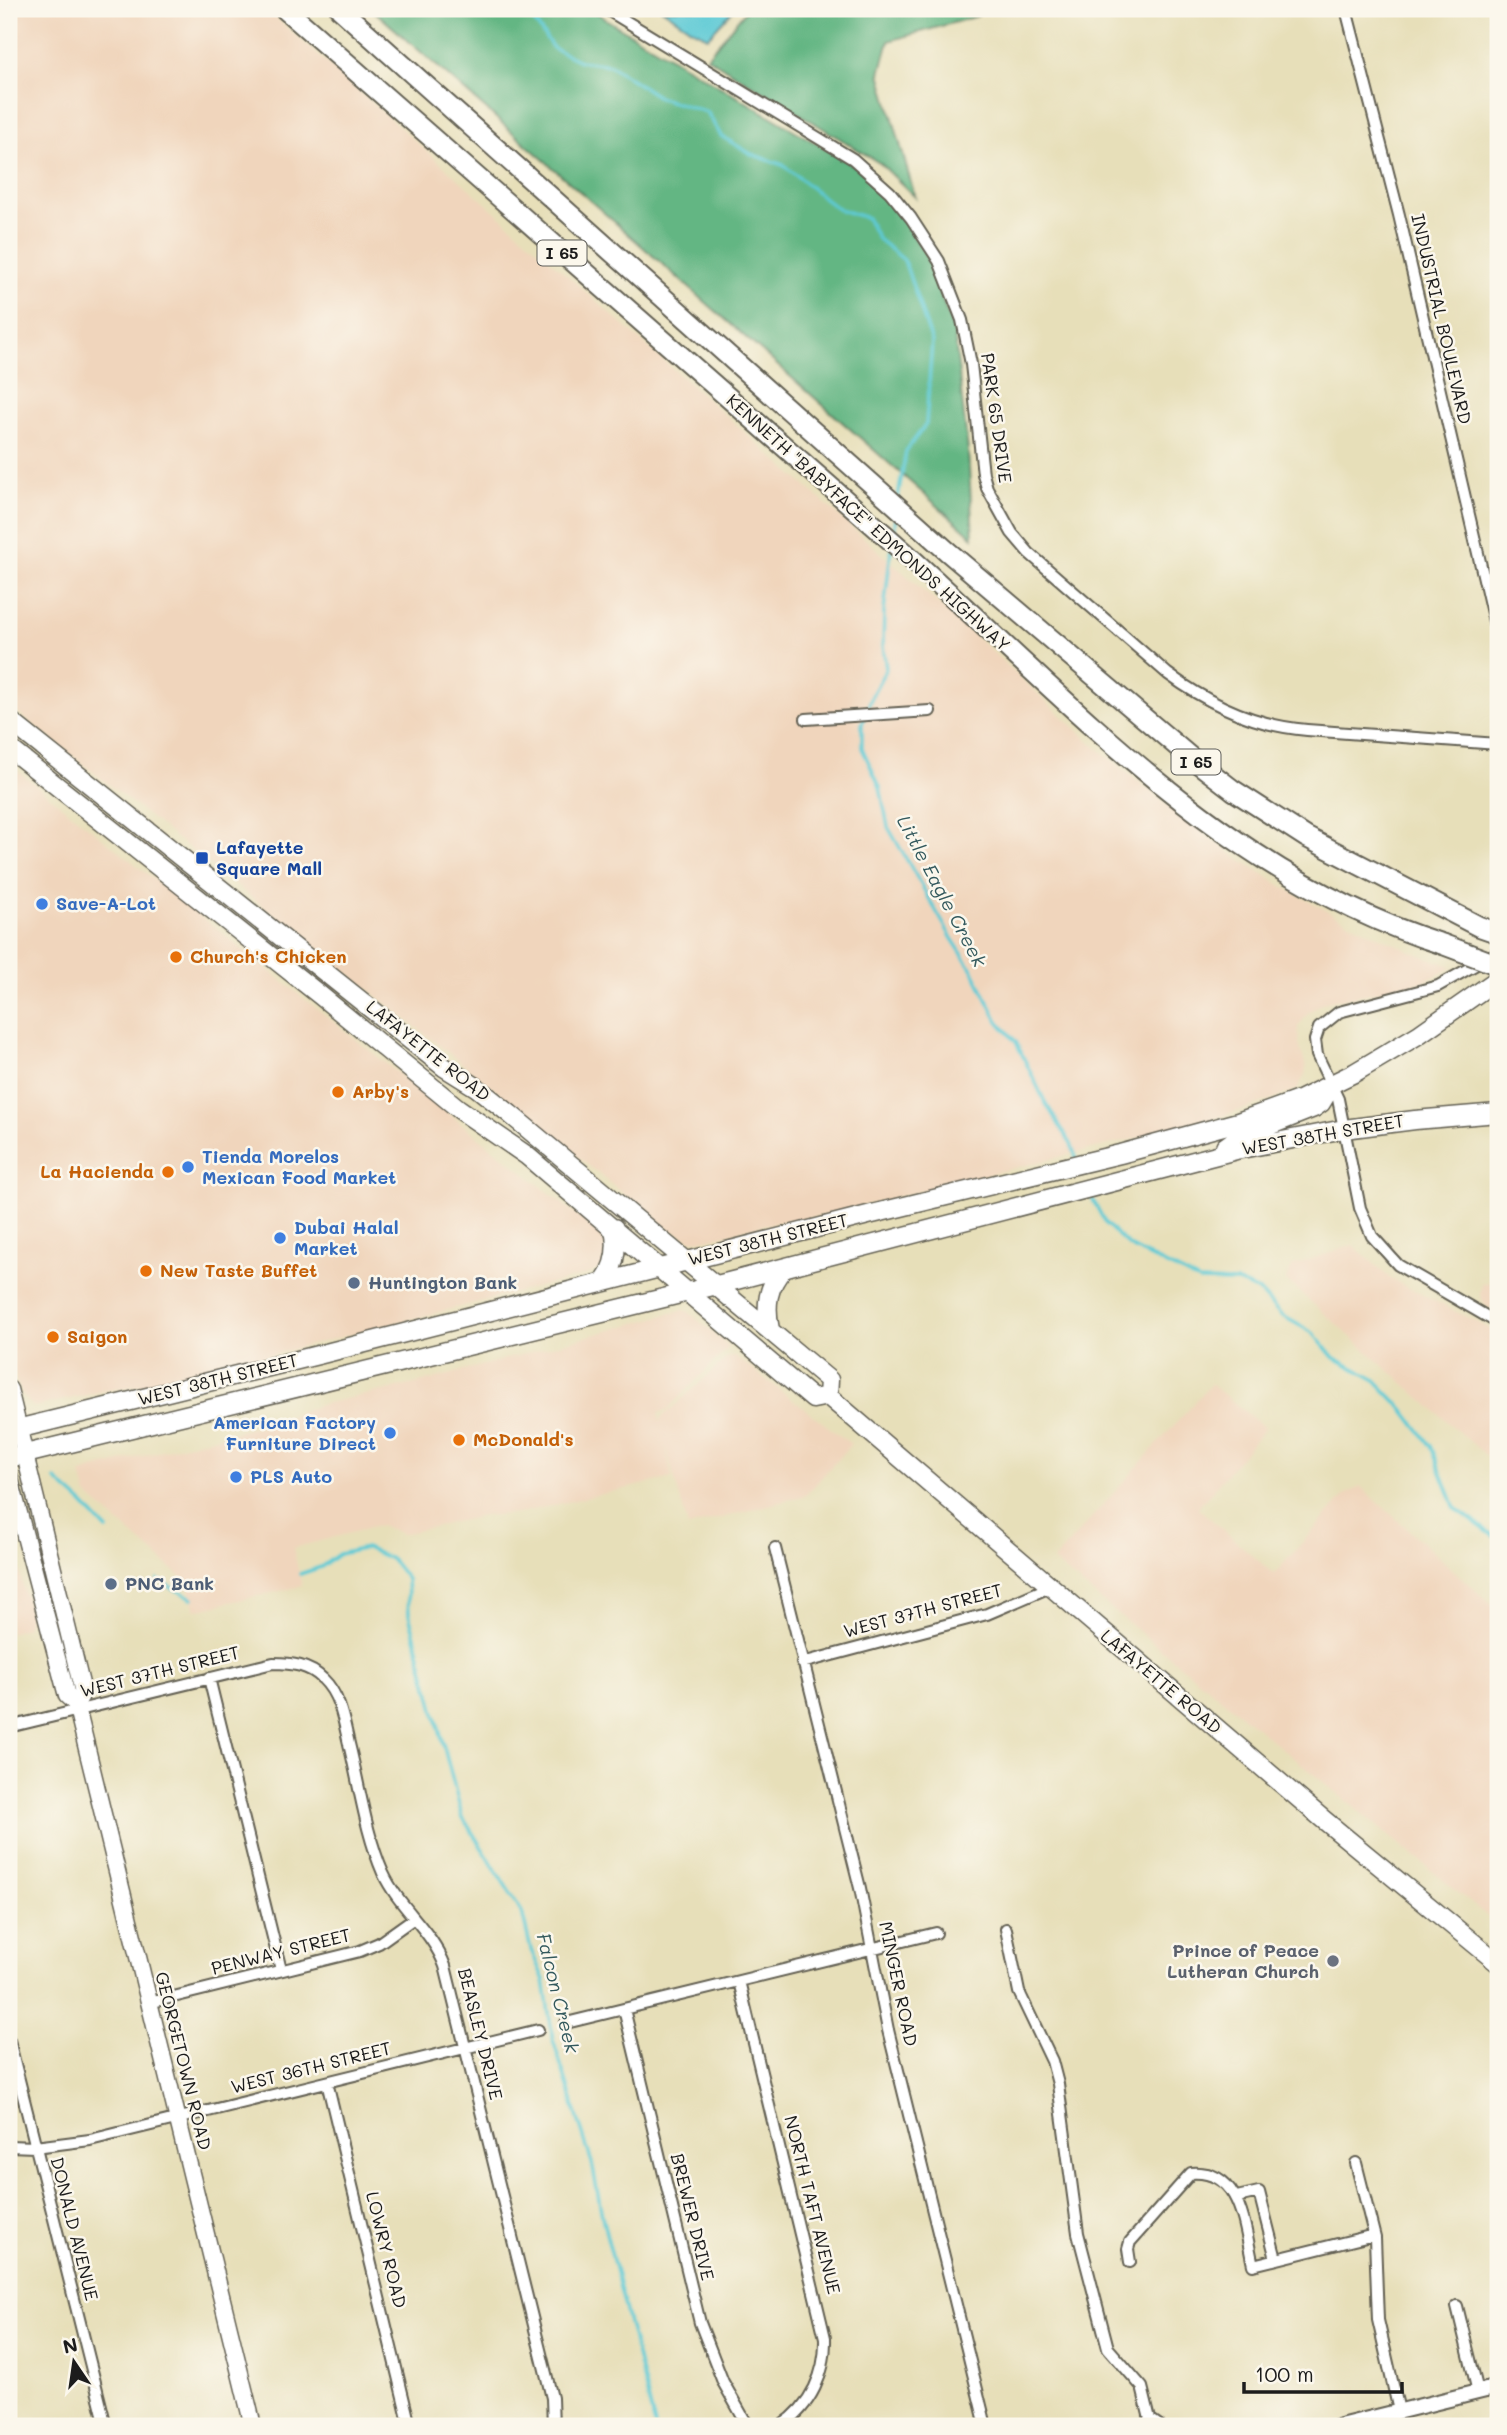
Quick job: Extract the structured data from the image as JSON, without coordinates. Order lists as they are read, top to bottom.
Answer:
{
  "streets": {
    "highway": ["I 65", "KENNETH \"BABYFACE\" EDMONDS HIGHWAY"],
    "main road": ["LAFAYETTE ROAD", "WEST 38TH STREET", "GEORGETOWN ROAD"],
    "street": [
      "INDUSTRIAL BOULEVARD",
      "PARK 65 DRIVE",
      "WEST 37TH STREET",
      "PENWAY STREET",
      "MINGER ROAD",
      "BEASLEY DRIVE",
      "WEST 36TH STREET",
      "NORTH TAFT AVENUE",
      "BREWER DRIVE",
      "DONALD AVENUE",
      "LOWRY ROAD"
    ]
  },
  "crossings": [
    ["LAFAYETTE ROAD", "WEST 38TH STREET"],
    ["LAFAYETTE ROAD", "WEST 37TH STREET"],
    ["WEST 38TH STREET", "GEORGETOWN ROAD"],
    ["WEST 37TH STREET", "MINGER ROAD"],
    ["WEST 37TH STREET", "BEASLEY DRIVE"],
    ["WEST 37TH STREET", "GEORGETOWN ROAD"],
    ["PENWAY STREET", "BEASLEY DRIVE"],
    ["PENWAY STREET", "GEORGETOWN ROAD"],
    ["BEASLEY DRIVE", "WEST 36TH STREET"],
    ["GEORGETOWN ROAD", "WEST 36TH STREET"],
    ["WEST 36TH STREET", "DONALD AVENUE"],
    ["WEST 36TH STREET", "LOWRY ROAD"]
  ],
  "water": ["Little Eagle Creek", "Falcon Creek"],
  "places": {
    "transit": ["Lafayette Square Mall"],
    "other": [
      "Save-A-Lot",
      "Church's Chicken",
      "Arby's",
      "Tienda Morelos Mexican Food Market",
      "La Hacienda",
      "Dubai Halal Market",
      "New Taste Buffet",
      "Huntington Bank",
      "Saigon",
      "American Factory Furniture Direct",
      "McDonald's",
      "PLS Auto",
      "PNC Bank",
      "Prince of Peace Lutheran Church"
    ]
  },
  "scale_bar": "100 m",
  "north": "top"
}
